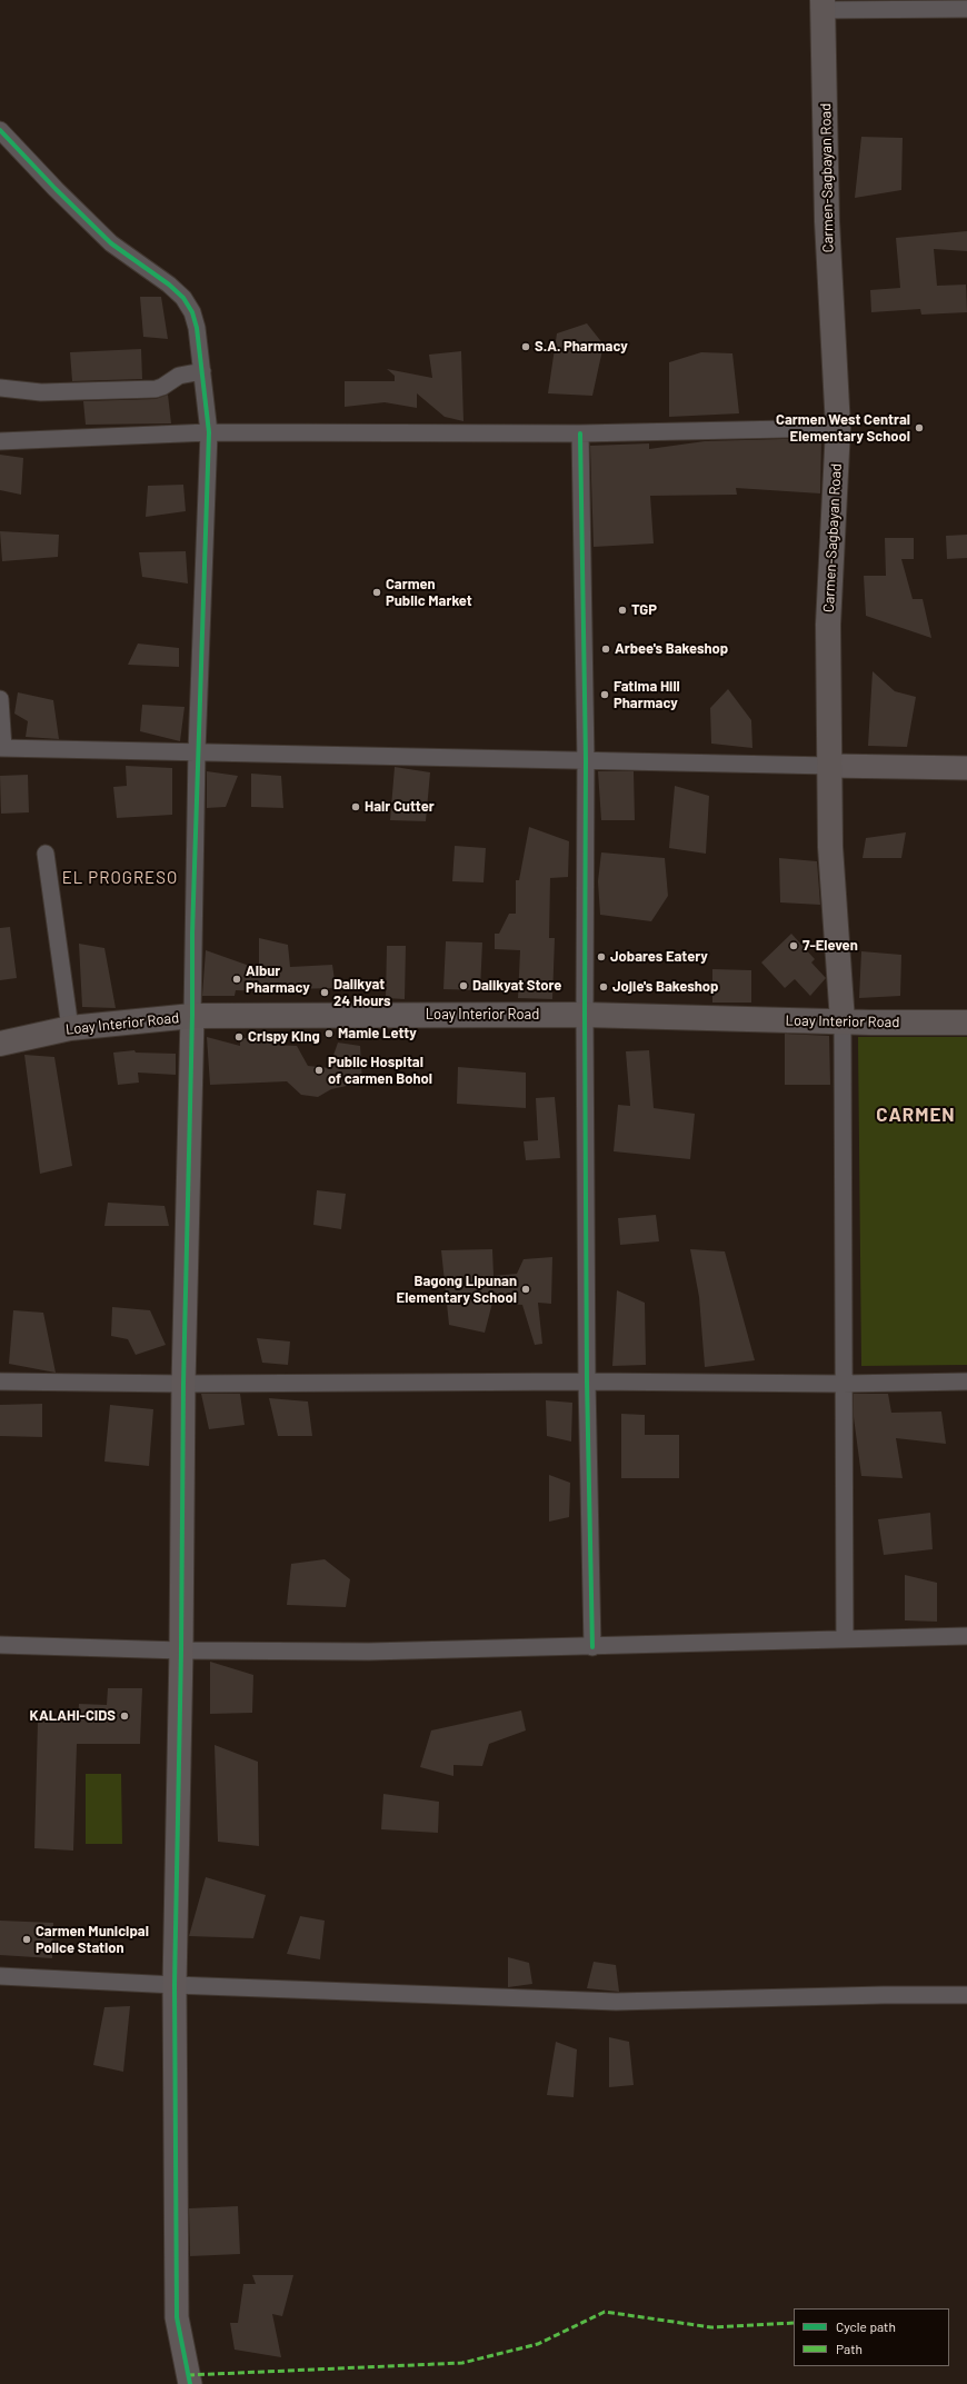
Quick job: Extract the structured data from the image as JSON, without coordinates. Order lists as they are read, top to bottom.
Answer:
{
  "streets": {
    "main road": ["Carmen-Sagbayan Road", "Loay Interior Road"]
  },
  "crossings": [
    ["Carmen-Sagbayan Road", "Loay Interior Road"]
  ],
  "districts": ["EL PROGRESO", "CARMEN"],
  "places": [
    "S.A. Pharmacy",
    "Carmen West Central Elementary School",
    "Carmen Public Market",
    "TGP",
    "Arbee's Bakeshop",
    "Fatima Hill Pharmacy",
    "Hair Cutter",
    "7-Eleven",
    "Jobares Eatery",
    "Albur Pharmacy",
    "Dalikyat Store",
    "Jojie's Bakeshop",
    "Dalikyat 24 Hours",
    "Mamie Letty",
    "Crispy King",
    "Public Hospital of carmen Bohol",
    "Bagong Lipunan Elementary School",
    "KALAHI-CIDS",
    "Carmen Municipal Police Station"
  ],
  "legend": ["Cycle path", "Path"]
}
